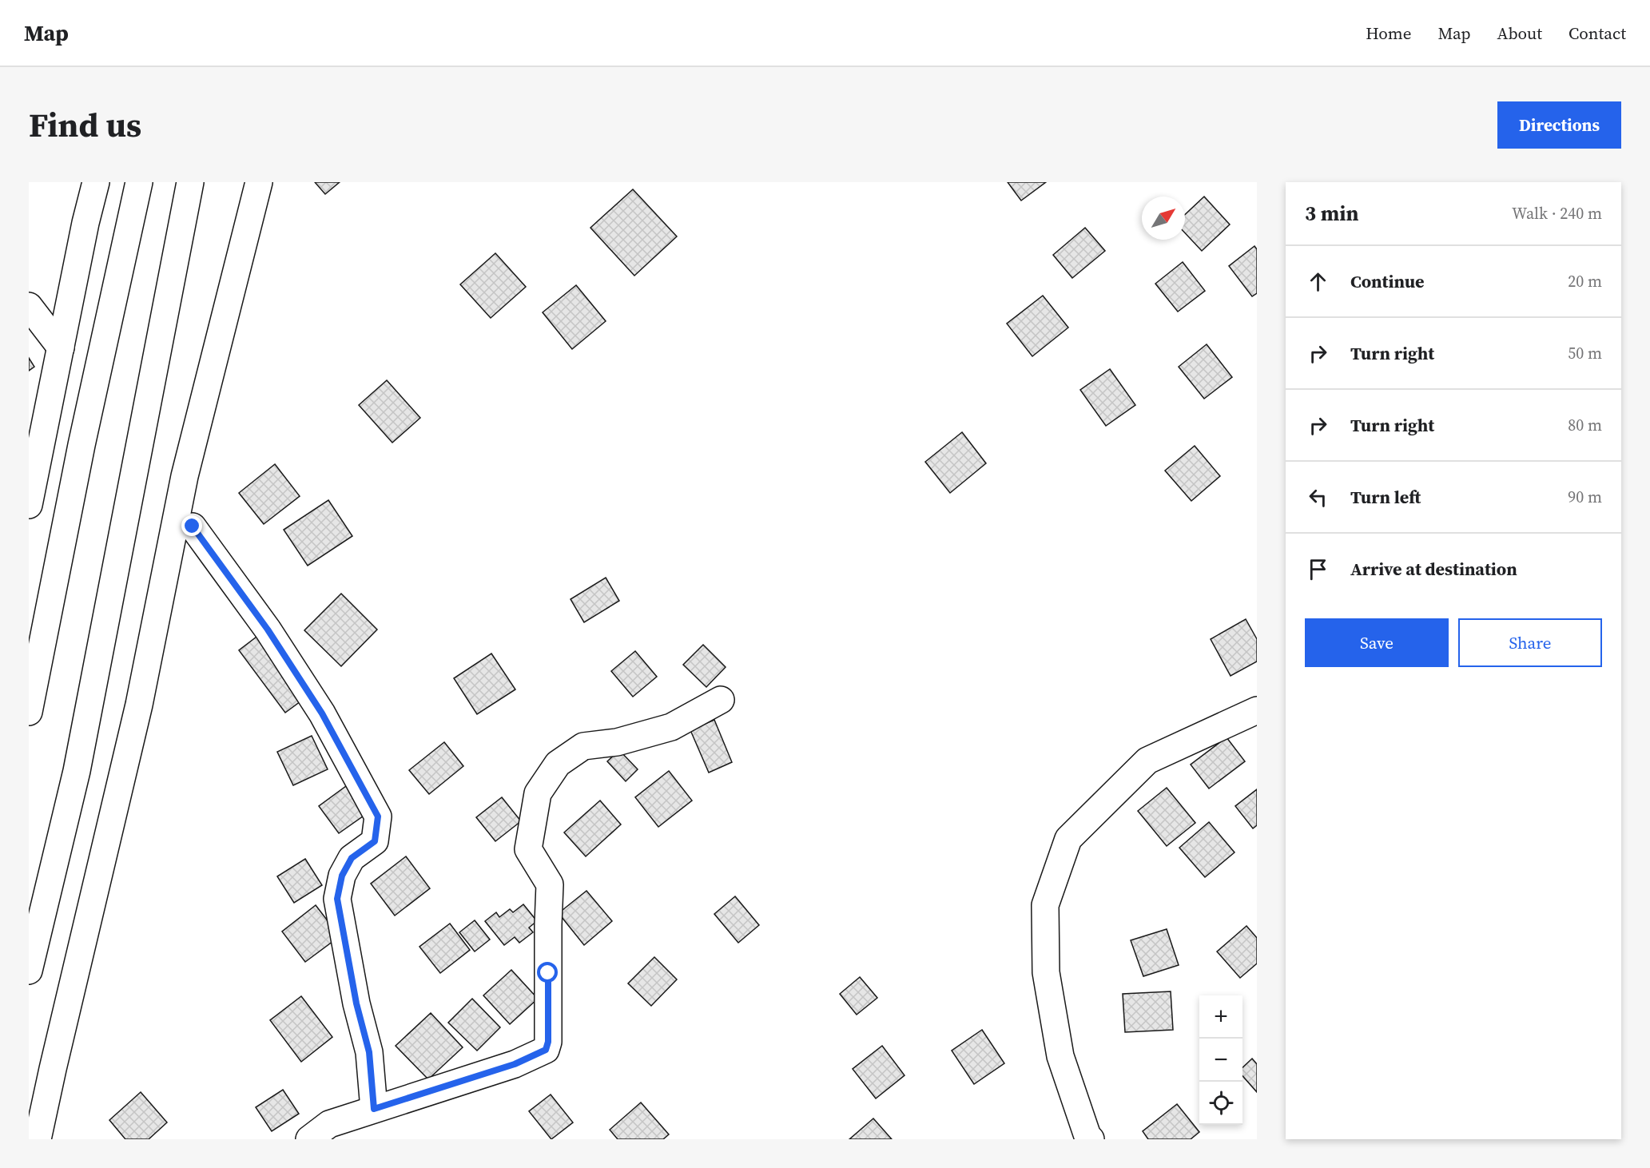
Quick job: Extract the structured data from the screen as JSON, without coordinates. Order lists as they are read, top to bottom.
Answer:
{
  "north": "top right",
  "page": {
    "header": "Map",
    "nav": [
      "Home",
      "Map",
      "About",
      "Contact"
    ],
    "title": "Find us",
    "buttons": [
      "Directions",
      ["Save", "Share"]
    ],
    "heading": ["3 min", "Walk · 240 m"],
    "list": [
      ["Continue", "20 m"],
      ["Turn right", "50 m"],
      ["Turn right", "80 m"],
      ["Turn left", "90 m"],
      "Arrive at destination"
    ],
    "map_buttons": ["+", "−"]
  }
}
